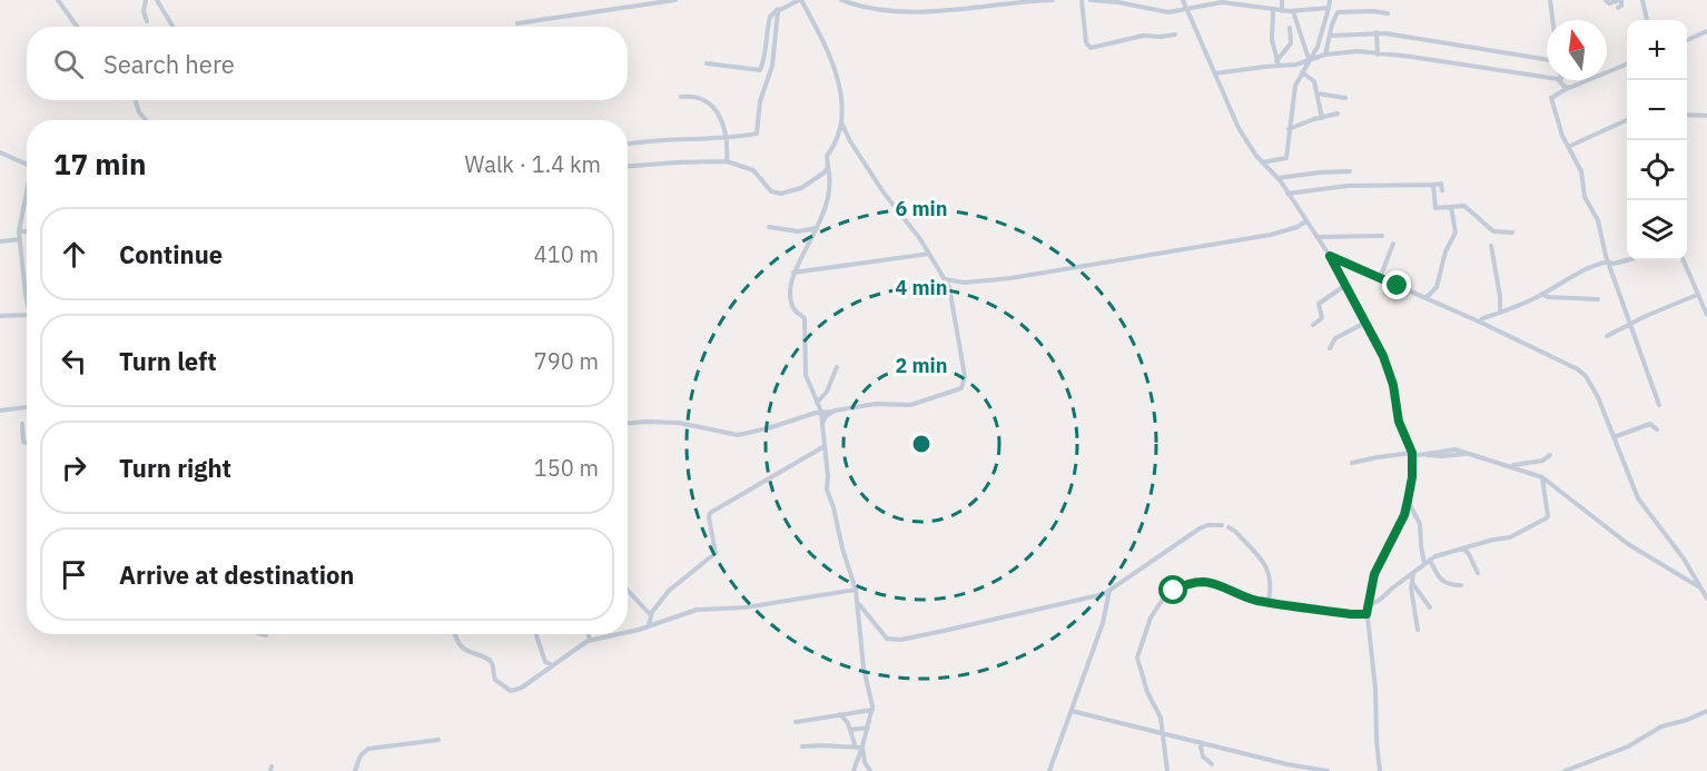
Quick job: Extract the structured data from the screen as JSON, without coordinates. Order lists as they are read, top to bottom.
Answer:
{
  "north": "top",
  "page": {
    "map_buttons": ["+", "−"],
    "search": "Search here",
    "heading": ["17 min", "Walk · 1.4 km"],
    "list": [
      ["Continue", "410 m"],
      ["Turn left", "790 m"],
      ["Turn right", "150 m"],
      "Arrive at destination"
    ]
  },
  "rings": ["6 min", "4 min", "2 min"]
}
